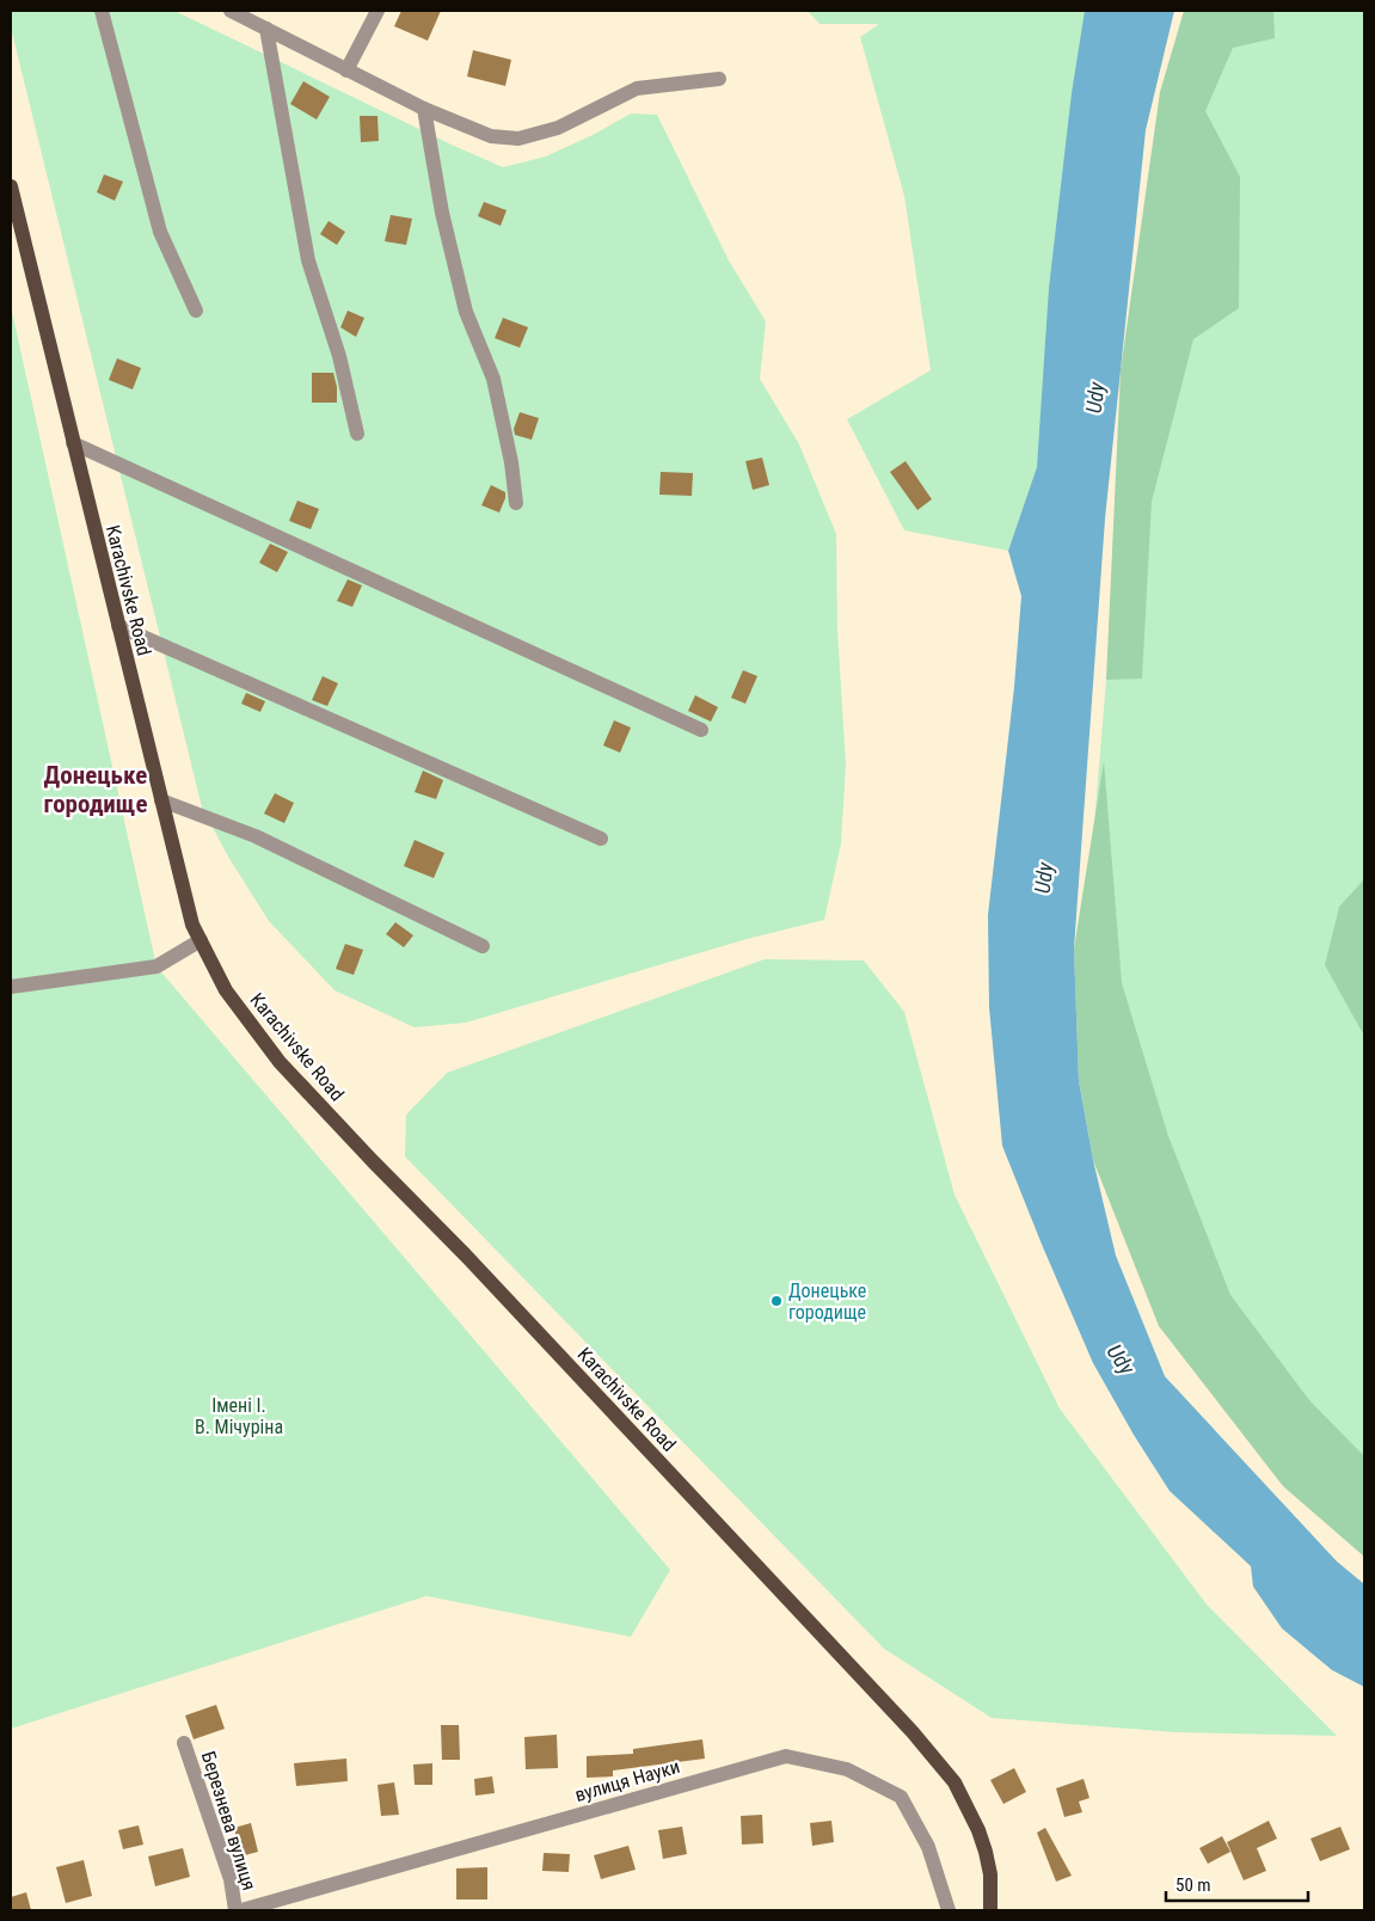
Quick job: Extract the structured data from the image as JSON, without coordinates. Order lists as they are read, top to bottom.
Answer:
{
  "streets": {
    "main road": ["Karachivske Road"],
    "street": ["вулиця Науки", "Березнева вулиця"]
  },
  "districts": ["Донецьке городище"],
  "water": ["Udy"],
  "parks": ["Імені І. В. Мічуріна"],
  "places": ["Донецьке городище"],
  "scale_bar": "50 m"
}
